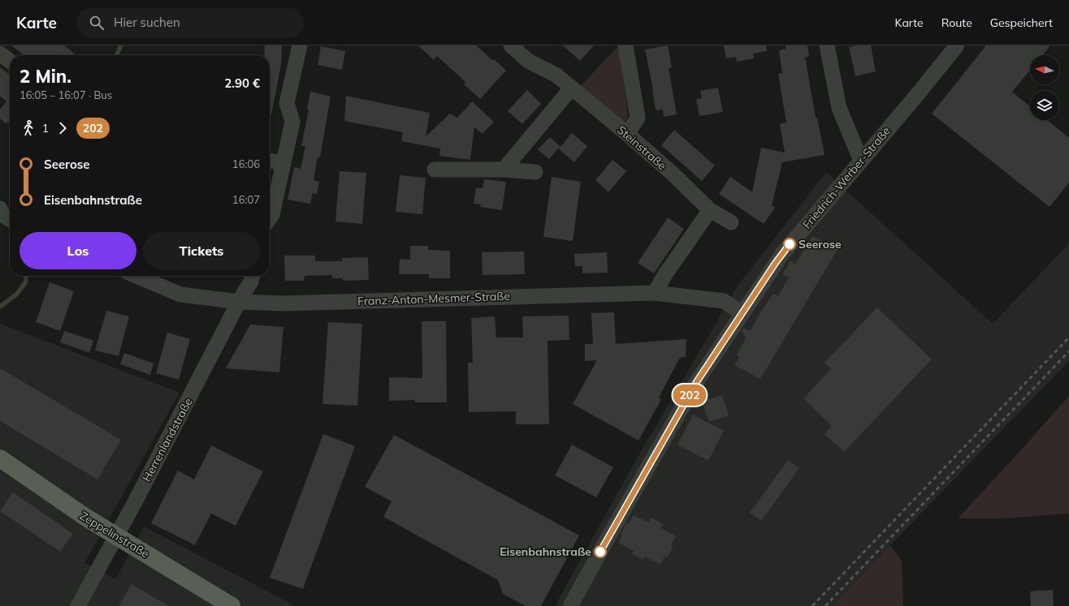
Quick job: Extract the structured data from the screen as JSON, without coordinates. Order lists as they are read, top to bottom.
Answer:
{
  "streets": {
    "main road": ["Zeppelinstraße"],
    "street": [
      "Steinstraße",
      "Friedrich-Werber-Straße",
      "Franz-Anton-Mesmer-Straße",
      "Herrenlandstraße"
    ]
  },
  "crossings": [
    ["Friedrich-Werber-Straße", "Franz-Anton-Mesmer-Straße"],
    ["Franz-Anton-Mesmer-Straße", "Herrenlandstraße"],
    ["Herrenlandstraße", "Zeppelinstraße"]
  ],
  "places": ["Seerose", "Eisenbahnstraße"],
  "lines": ["bus line 202"],
  "north": "left",
  "page": {
    "header": "Karte",
    "search": "Hier suchen",
    "nav": ["Karte", "Route", "Gespeichert"],
    "on_map": "202",
    "heading": ["2 Min.", "16:05 – 16:07 · Bus", "2.90 €"],
    "legs": ["1", "202"],
    "list": [
      {
        "name": "Seerose",
        "value": "16:06"
      },
      {
        "name": "Eisenbahnstraße",
        "value": "16:07"
      }
    ],
    "buttons": ["Los", "Tickets"]
  }
}
